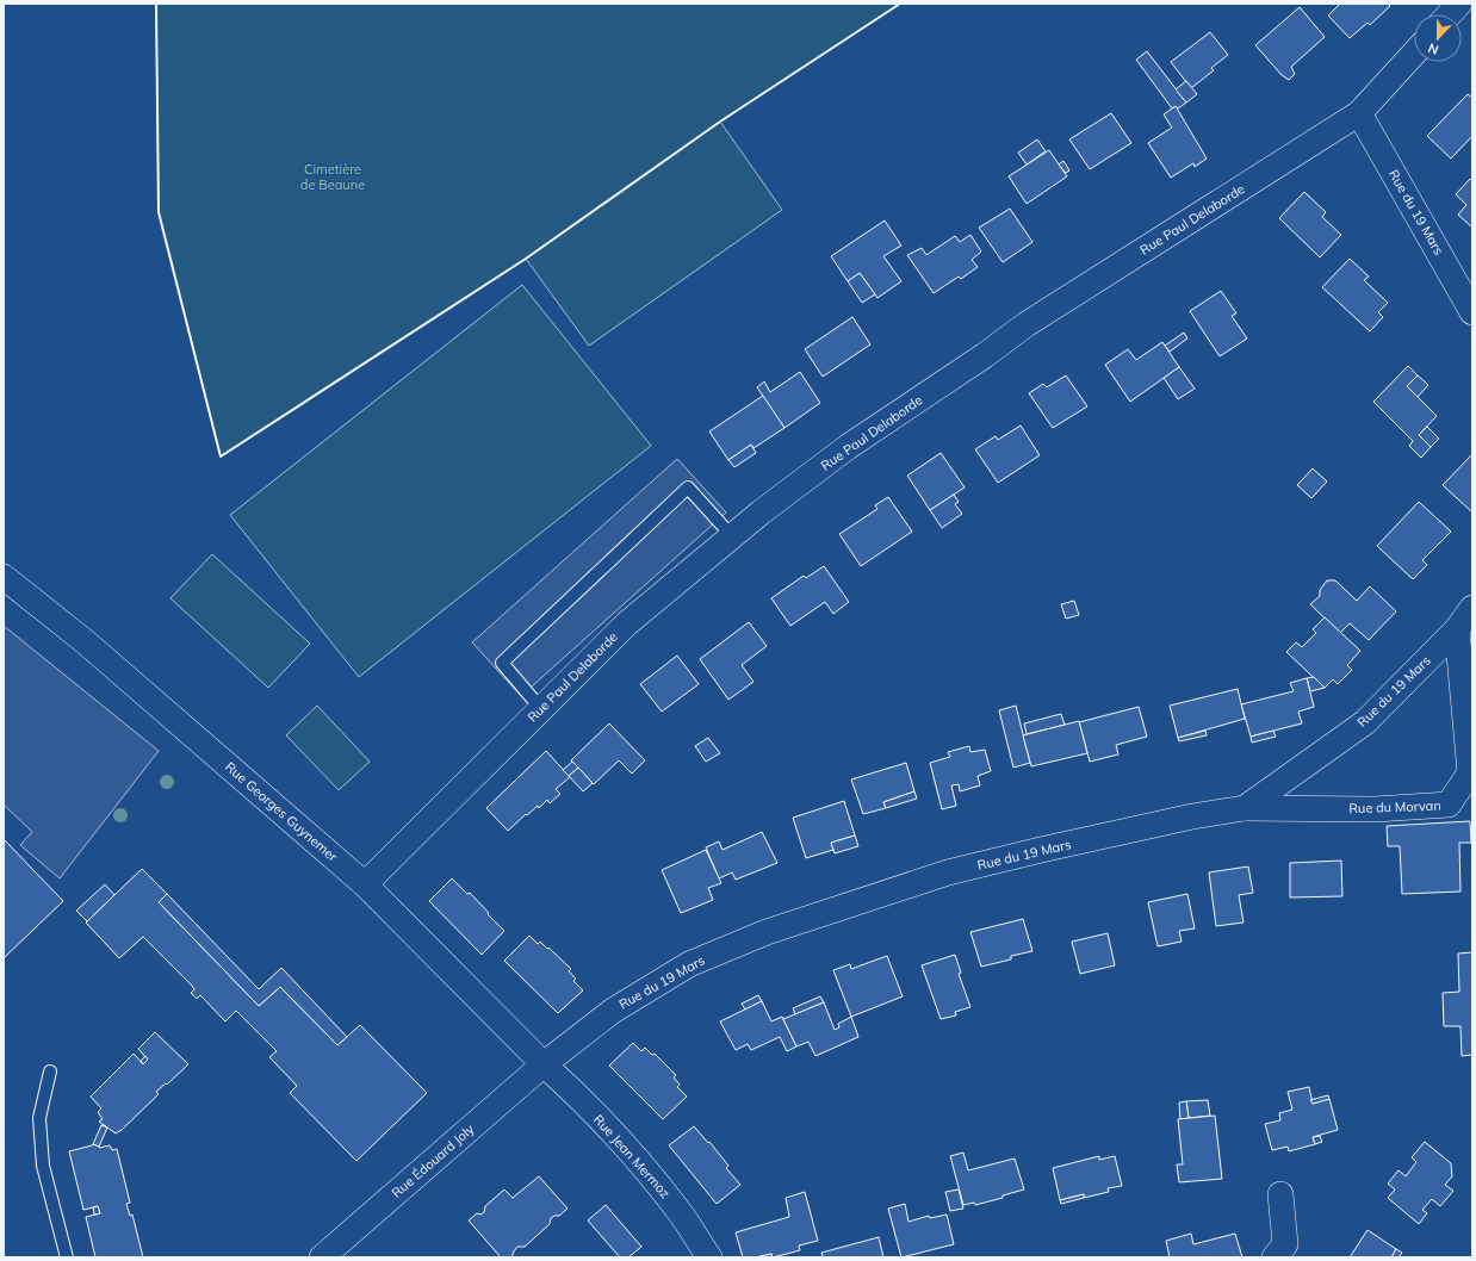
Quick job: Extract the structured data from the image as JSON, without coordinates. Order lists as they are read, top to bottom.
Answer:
{
  "streets": {
    "street": [
      "Rue du 19 Mars",
      "Rue Paul Delaborde",
      "Rue du Morvan",
      "Rue Georges Guynemer",
      "Rue Jean Mermoz",
      "Rue Édouard Joly"
    ]
  },
  "crossings": [
    ["Rue du 19 Mars", "Rue Paul Delaborde"],
    ["Rue du 19 Mars", "Rue du Morvan"],
    ["Rue du 19 Mars", "Rue Georges Guynemer"],
    ["Rue du 19 Mars", "Rue Jean Mermoz"],
    ["Rue du 19 Mars", "Rue Édouard Joly"],
    ["Rue Paul Delaborde", "Rue Georges Guynemer"],
    ["Rue Georges Guynemer", "Rue Jean Mermoz"],
    ["Rue Georges Guynemer", "Rue Édouard Joly"],
    ["Rue Jean Mermoz", "Rue Édouard Joly"]
  ],
  "parks": ["Cimetière de Beaune"],
  "north": "bottom"
}
